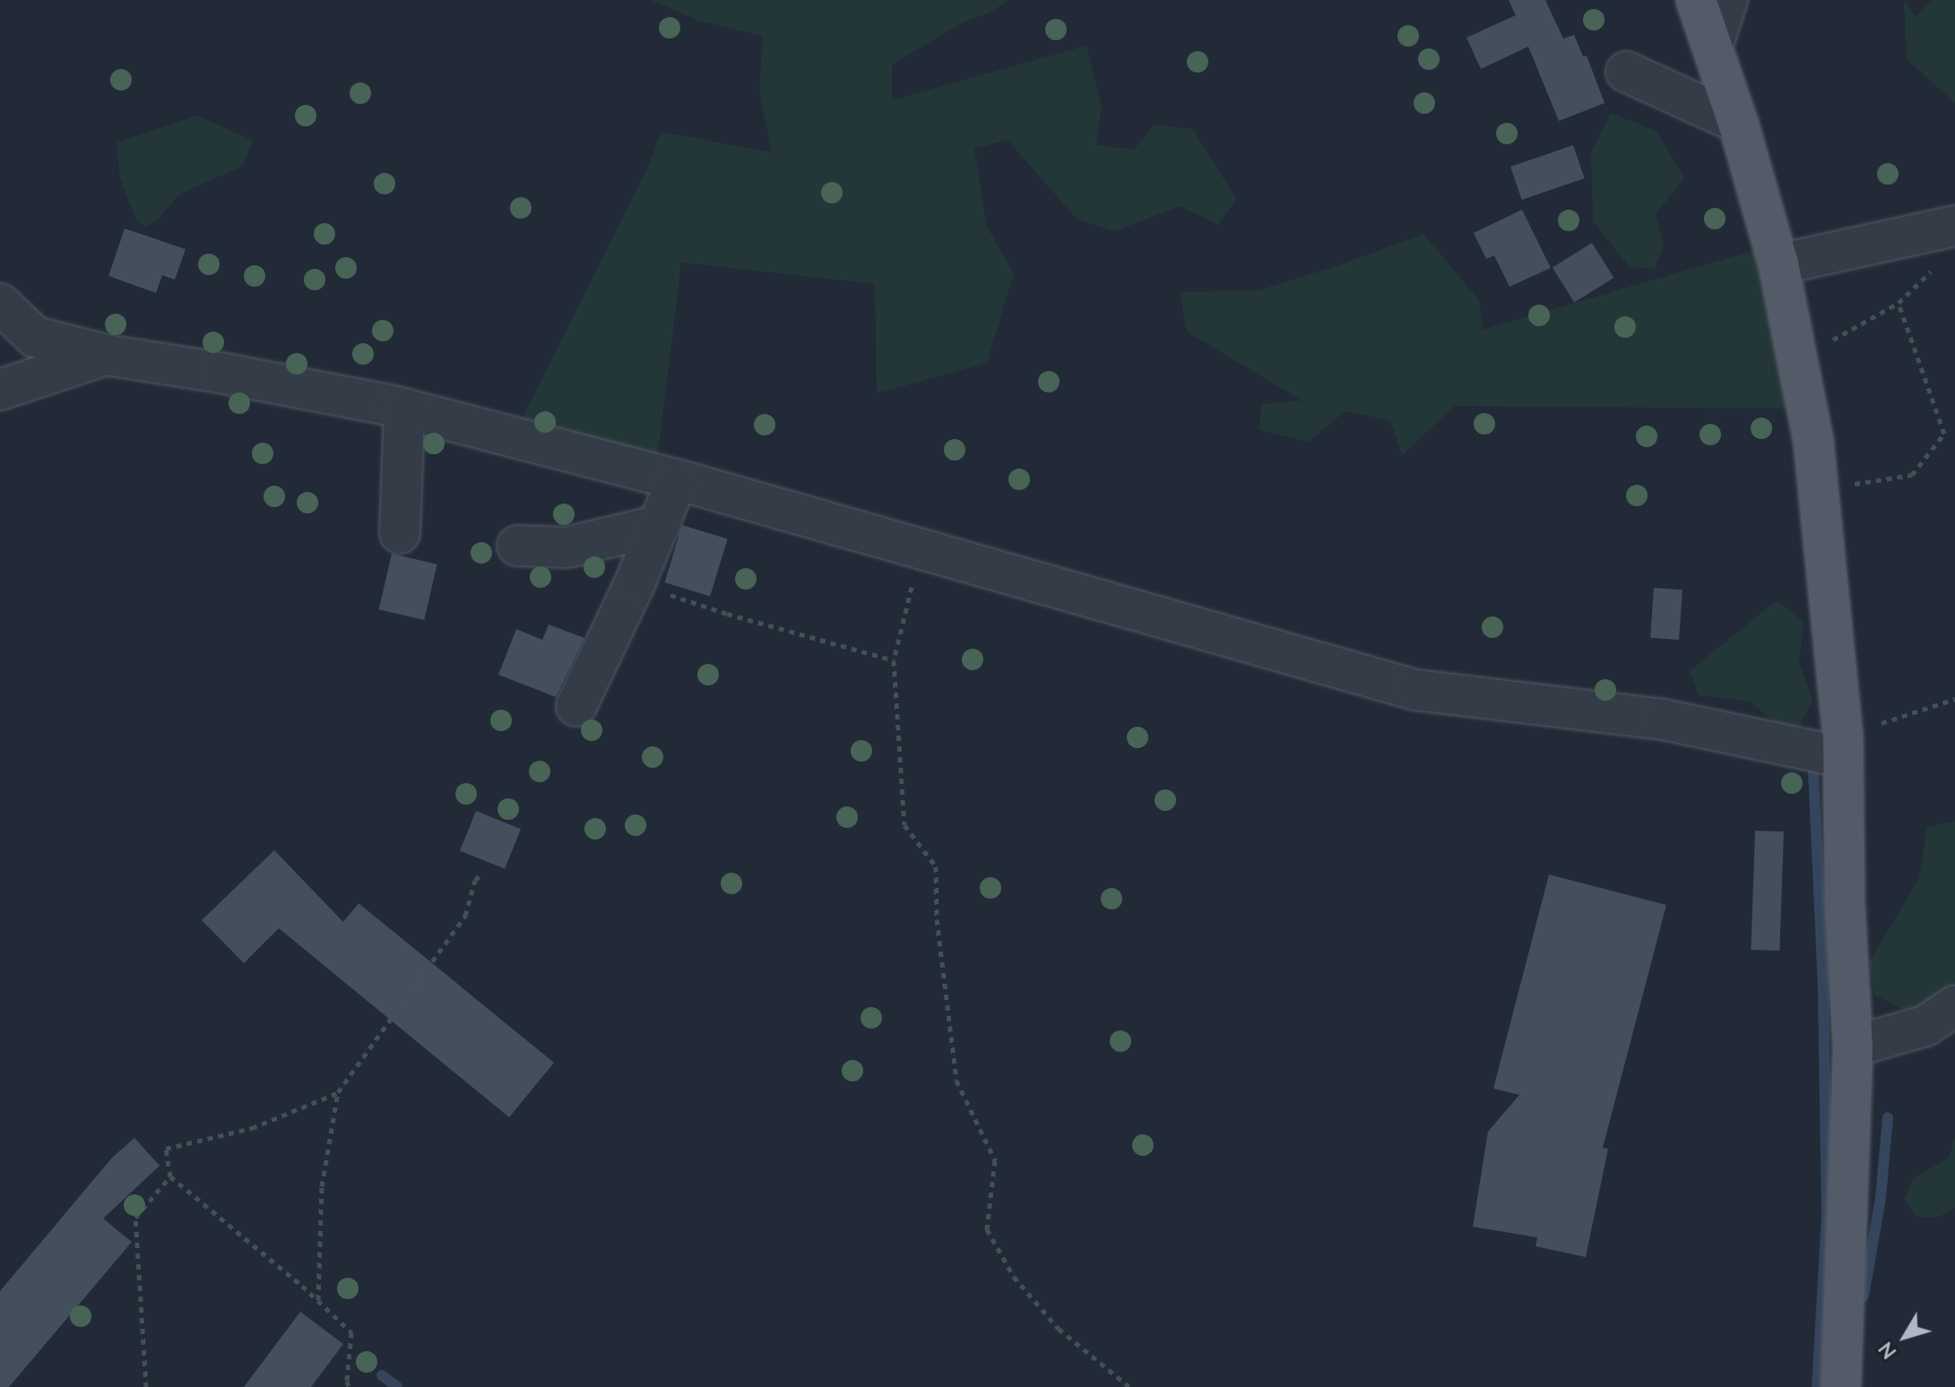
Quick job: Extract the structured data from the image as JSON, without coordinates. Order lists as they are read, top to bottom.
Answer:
{
  "north": "bottom left"
}
